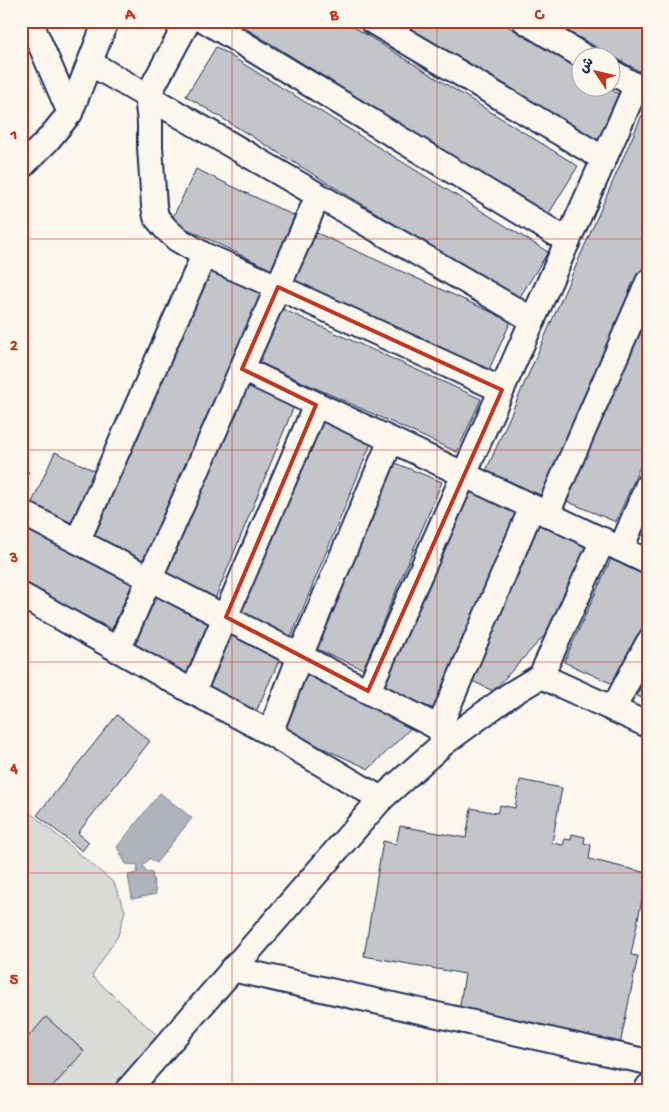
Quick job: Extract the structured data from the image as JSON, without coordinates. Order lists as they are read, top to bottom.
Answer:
{
  "north": "top left",
  "grid": {
    "columns": ["A", "B", "C"],
    "rows": [
      "1",
      "2",
      "3",
      "4",
      "5"
    ]
  }
}
